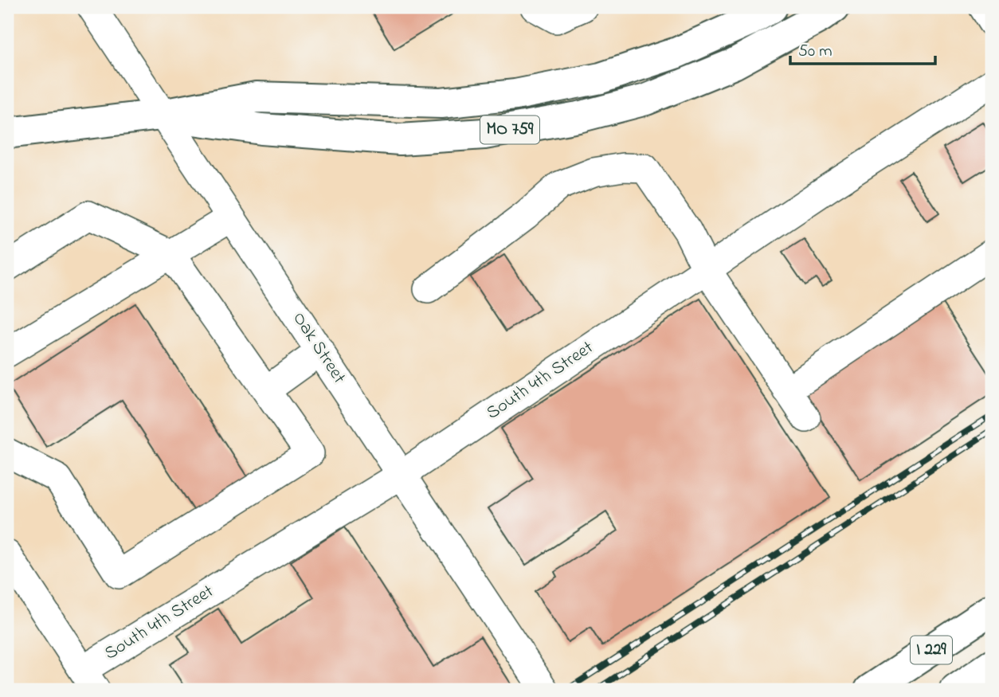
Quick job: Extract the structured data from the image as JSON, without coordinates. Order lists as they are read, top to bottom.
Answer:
{
  "streets": {
    "main road": ["MO 759", "I 229"],
    "street": ["Oak Street", "South 4th Street"]
  },
  "crossings": [
    ["MO 759", "Oak Street"],
    ["Oak Street", "South 4th Street"]
  ],
  "scale_bar": "50 m"
}
